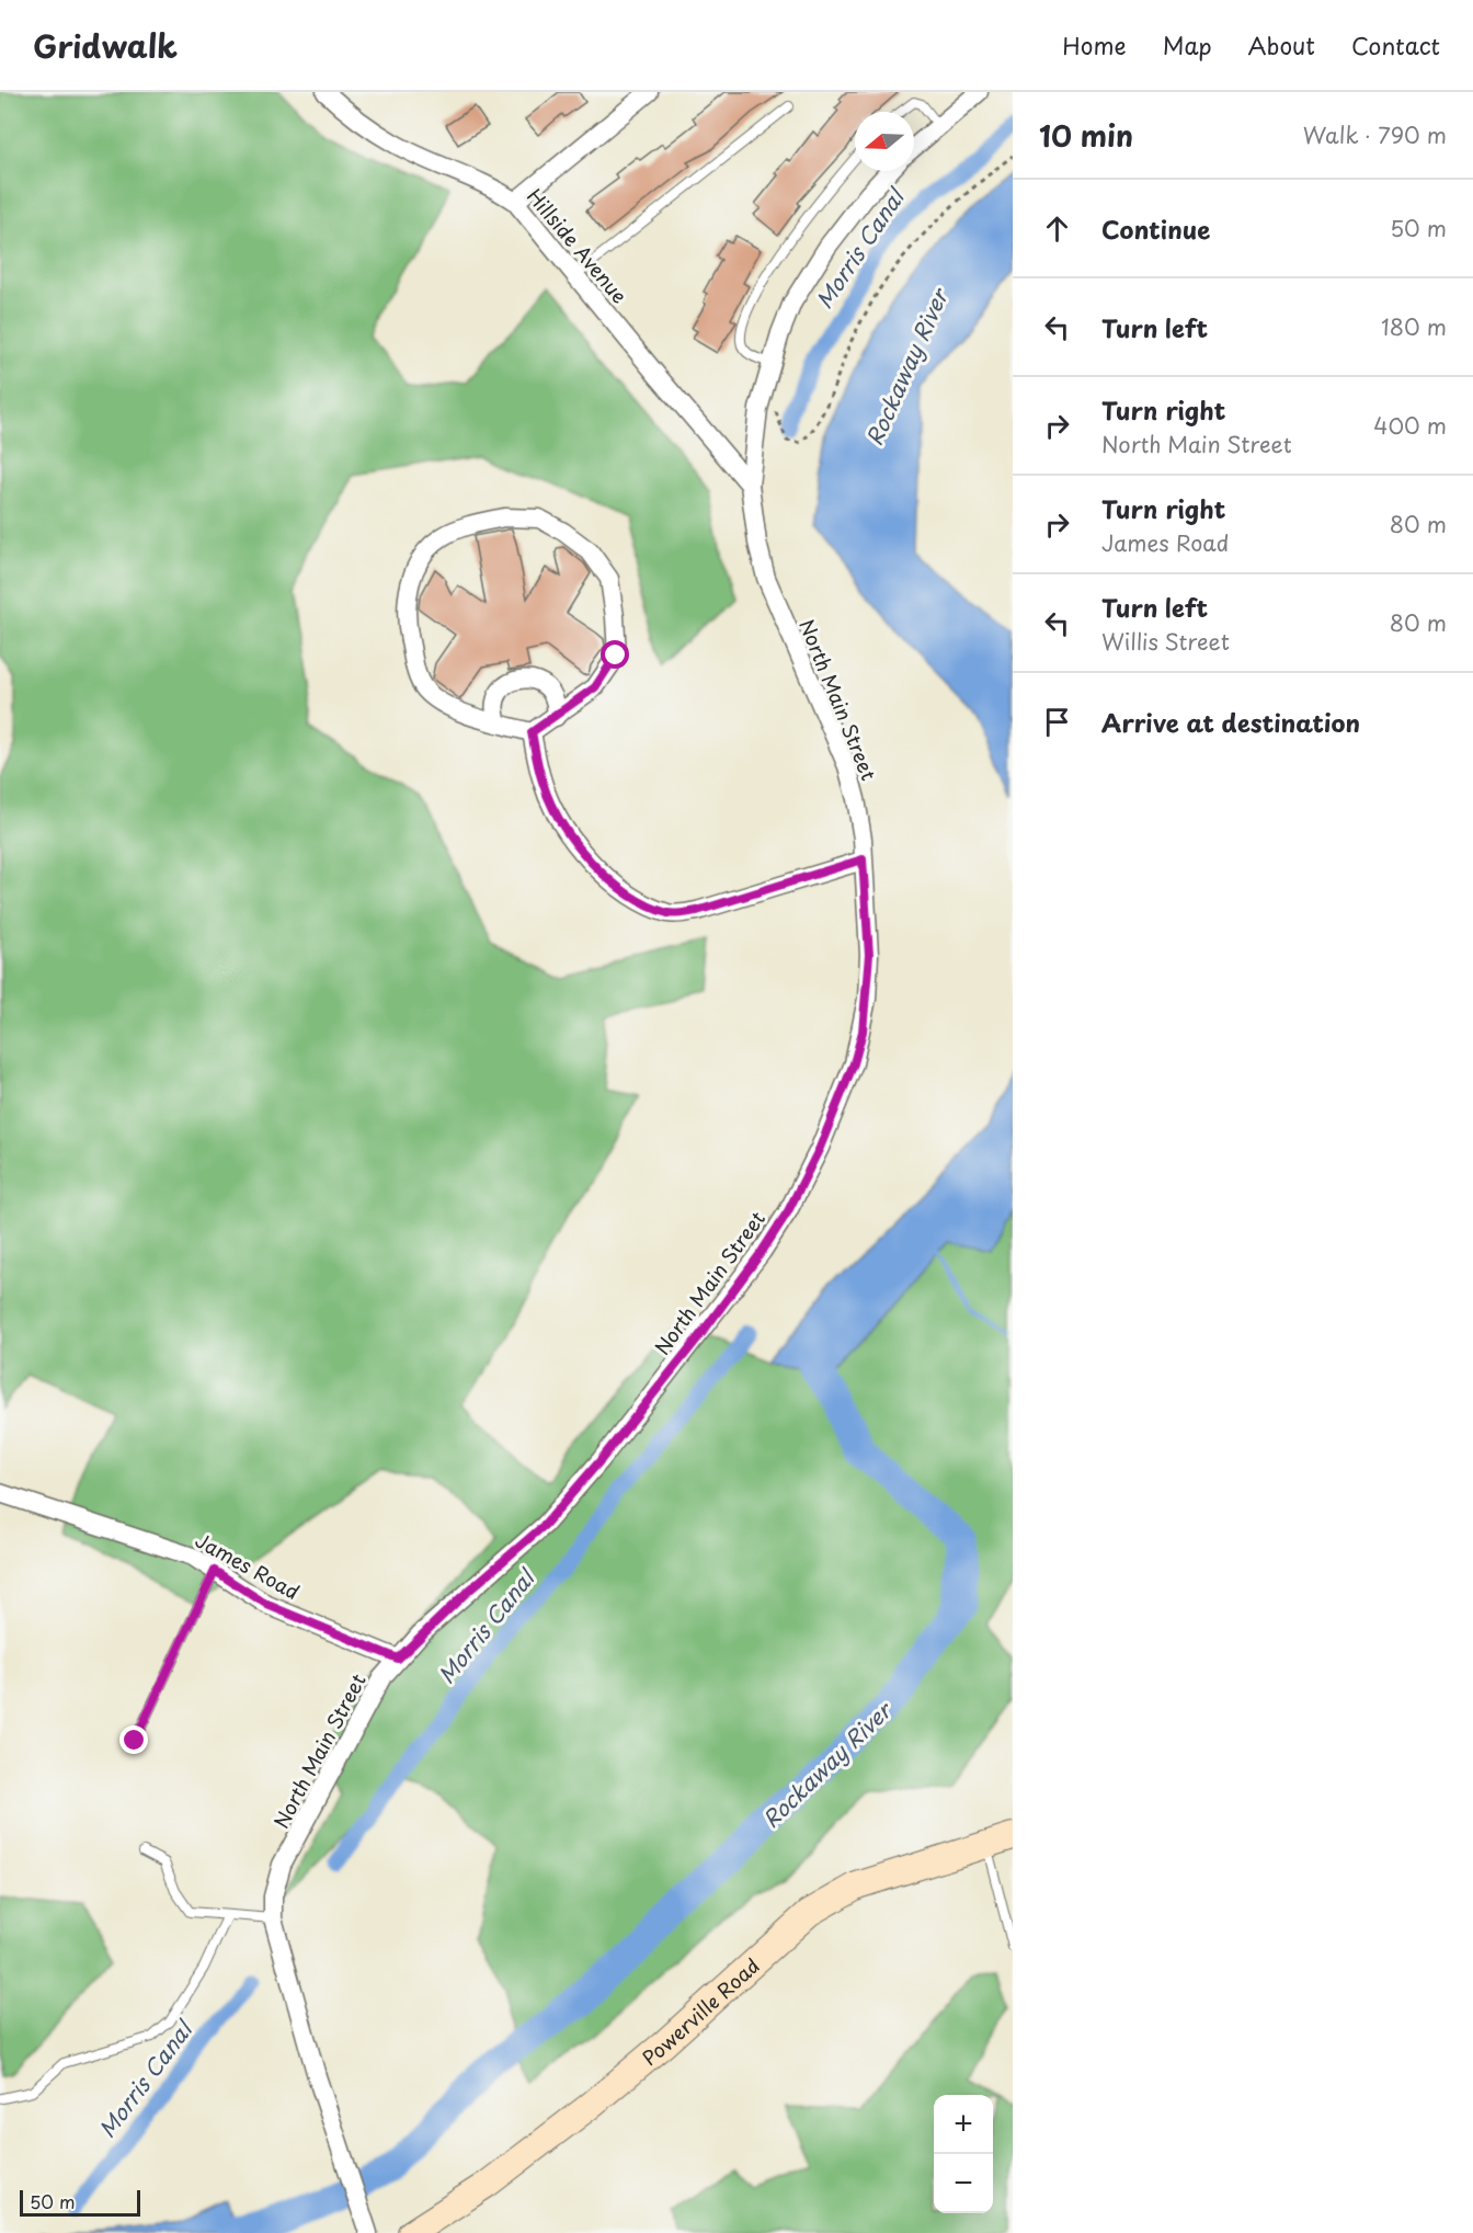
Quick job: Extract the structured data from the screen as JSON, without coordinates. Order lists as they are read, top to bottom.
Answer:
{
  "streets": {
    "main road": ["Powerville Road"],
    "street": ["Hillside Avenue", "North Main Street", "James Road"]
  },
  "crossings": [
    ["Hillside Avenue", "North Main Street"],
    ["North Main Street", "James Road"]
  ],
  "water": ["Morris Canal", "Rockaway River"],
  "scale_bar": "50 m",
  "north": "left",
  "page": {
    "header": "Gridwalk",
    "nav": [
      "Home",
      "Map",
      "About",
      "Contact"
    ],
    "heading": ["10 min", "Walk · 790 m"],
    "list": [
      ["Continue", "50 m"],
      ["Turn left", "180 m"],
      ["Turn right", "North Main Street", "400 m"],
      ["Turn right", "James Road", "80 m"],
      ["Turn left", "Willis Street", "80 m"],
      "Arrive at destination"
    ],
    "map_buttons": ["+", "−"],
    "scale": "50 m"
  }
}
